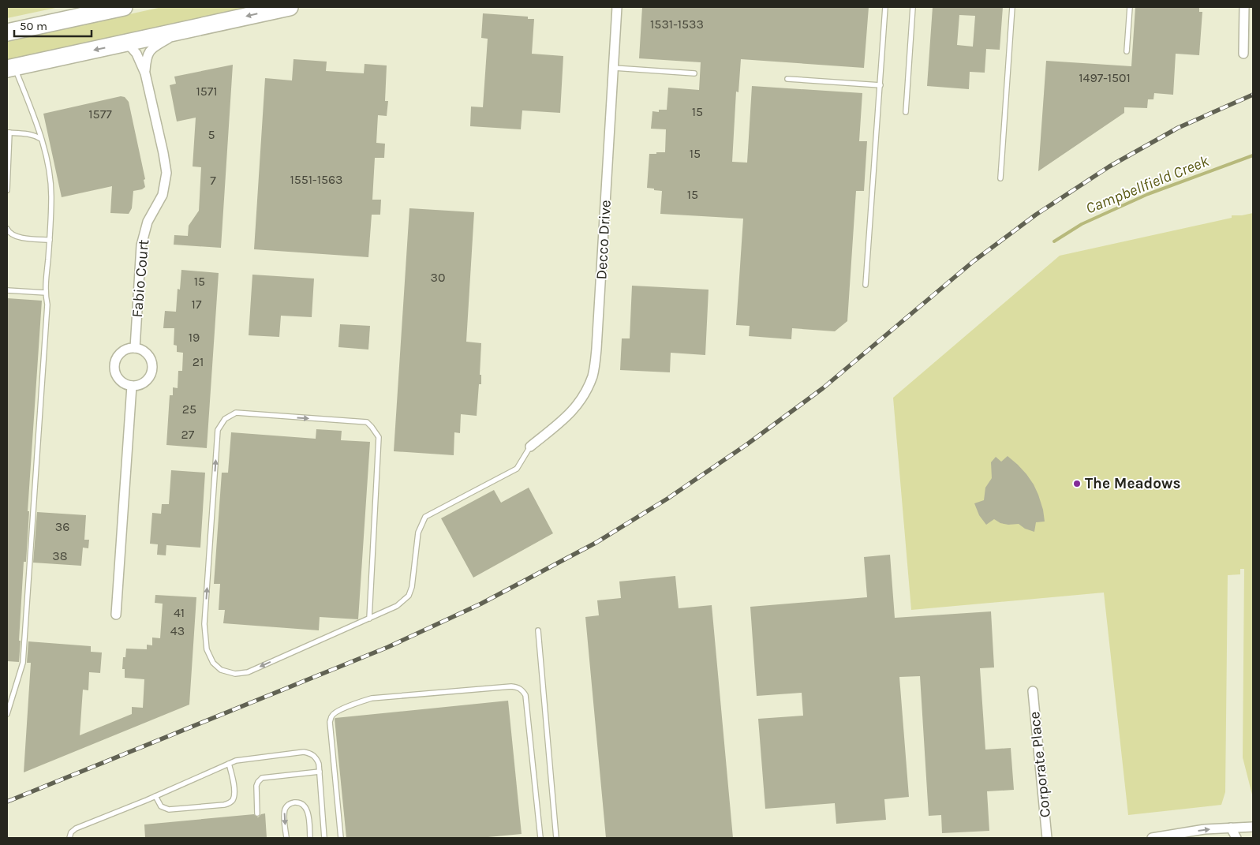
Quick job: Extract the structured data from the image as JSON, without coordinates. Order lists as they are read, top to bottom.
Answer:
{
  "streets": {
    "street": ["Decco Drive", "Fabio Court", "Corporate Place"]
  },
  "water": ["Campbellfield Creek"],
  "places": ["The Meadows"],
  "house_numbers": [
    "1531-1533",
    "1497-1501",
    "1571",
    "15",
    "1577",
    "5",
    "15",
    "1551-1563",
    "7",
    "15",
    "30",
    "15",
    "17",
    "19",
    "21",
    "25",
    "27",
    "36",
    "38",
    "41",
    "43"
  ],
  "scale_bar": "50 m"
}
